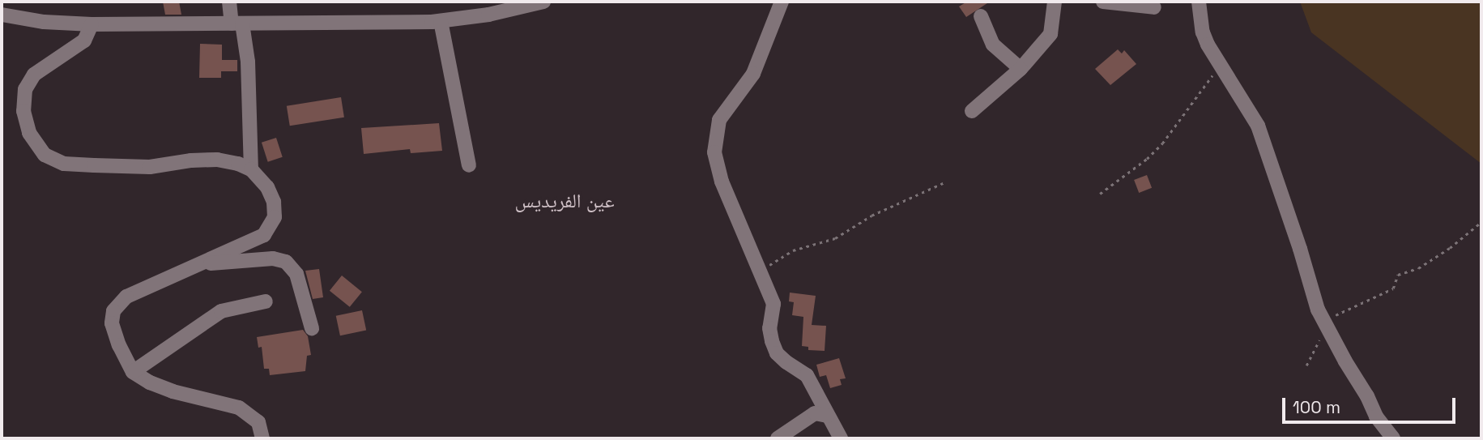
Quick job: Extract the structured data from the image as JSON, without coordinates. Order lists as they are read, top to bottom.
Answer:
{
  "districts": ["عين الفريديس"],
  "scale_bar": "100 m"
}
